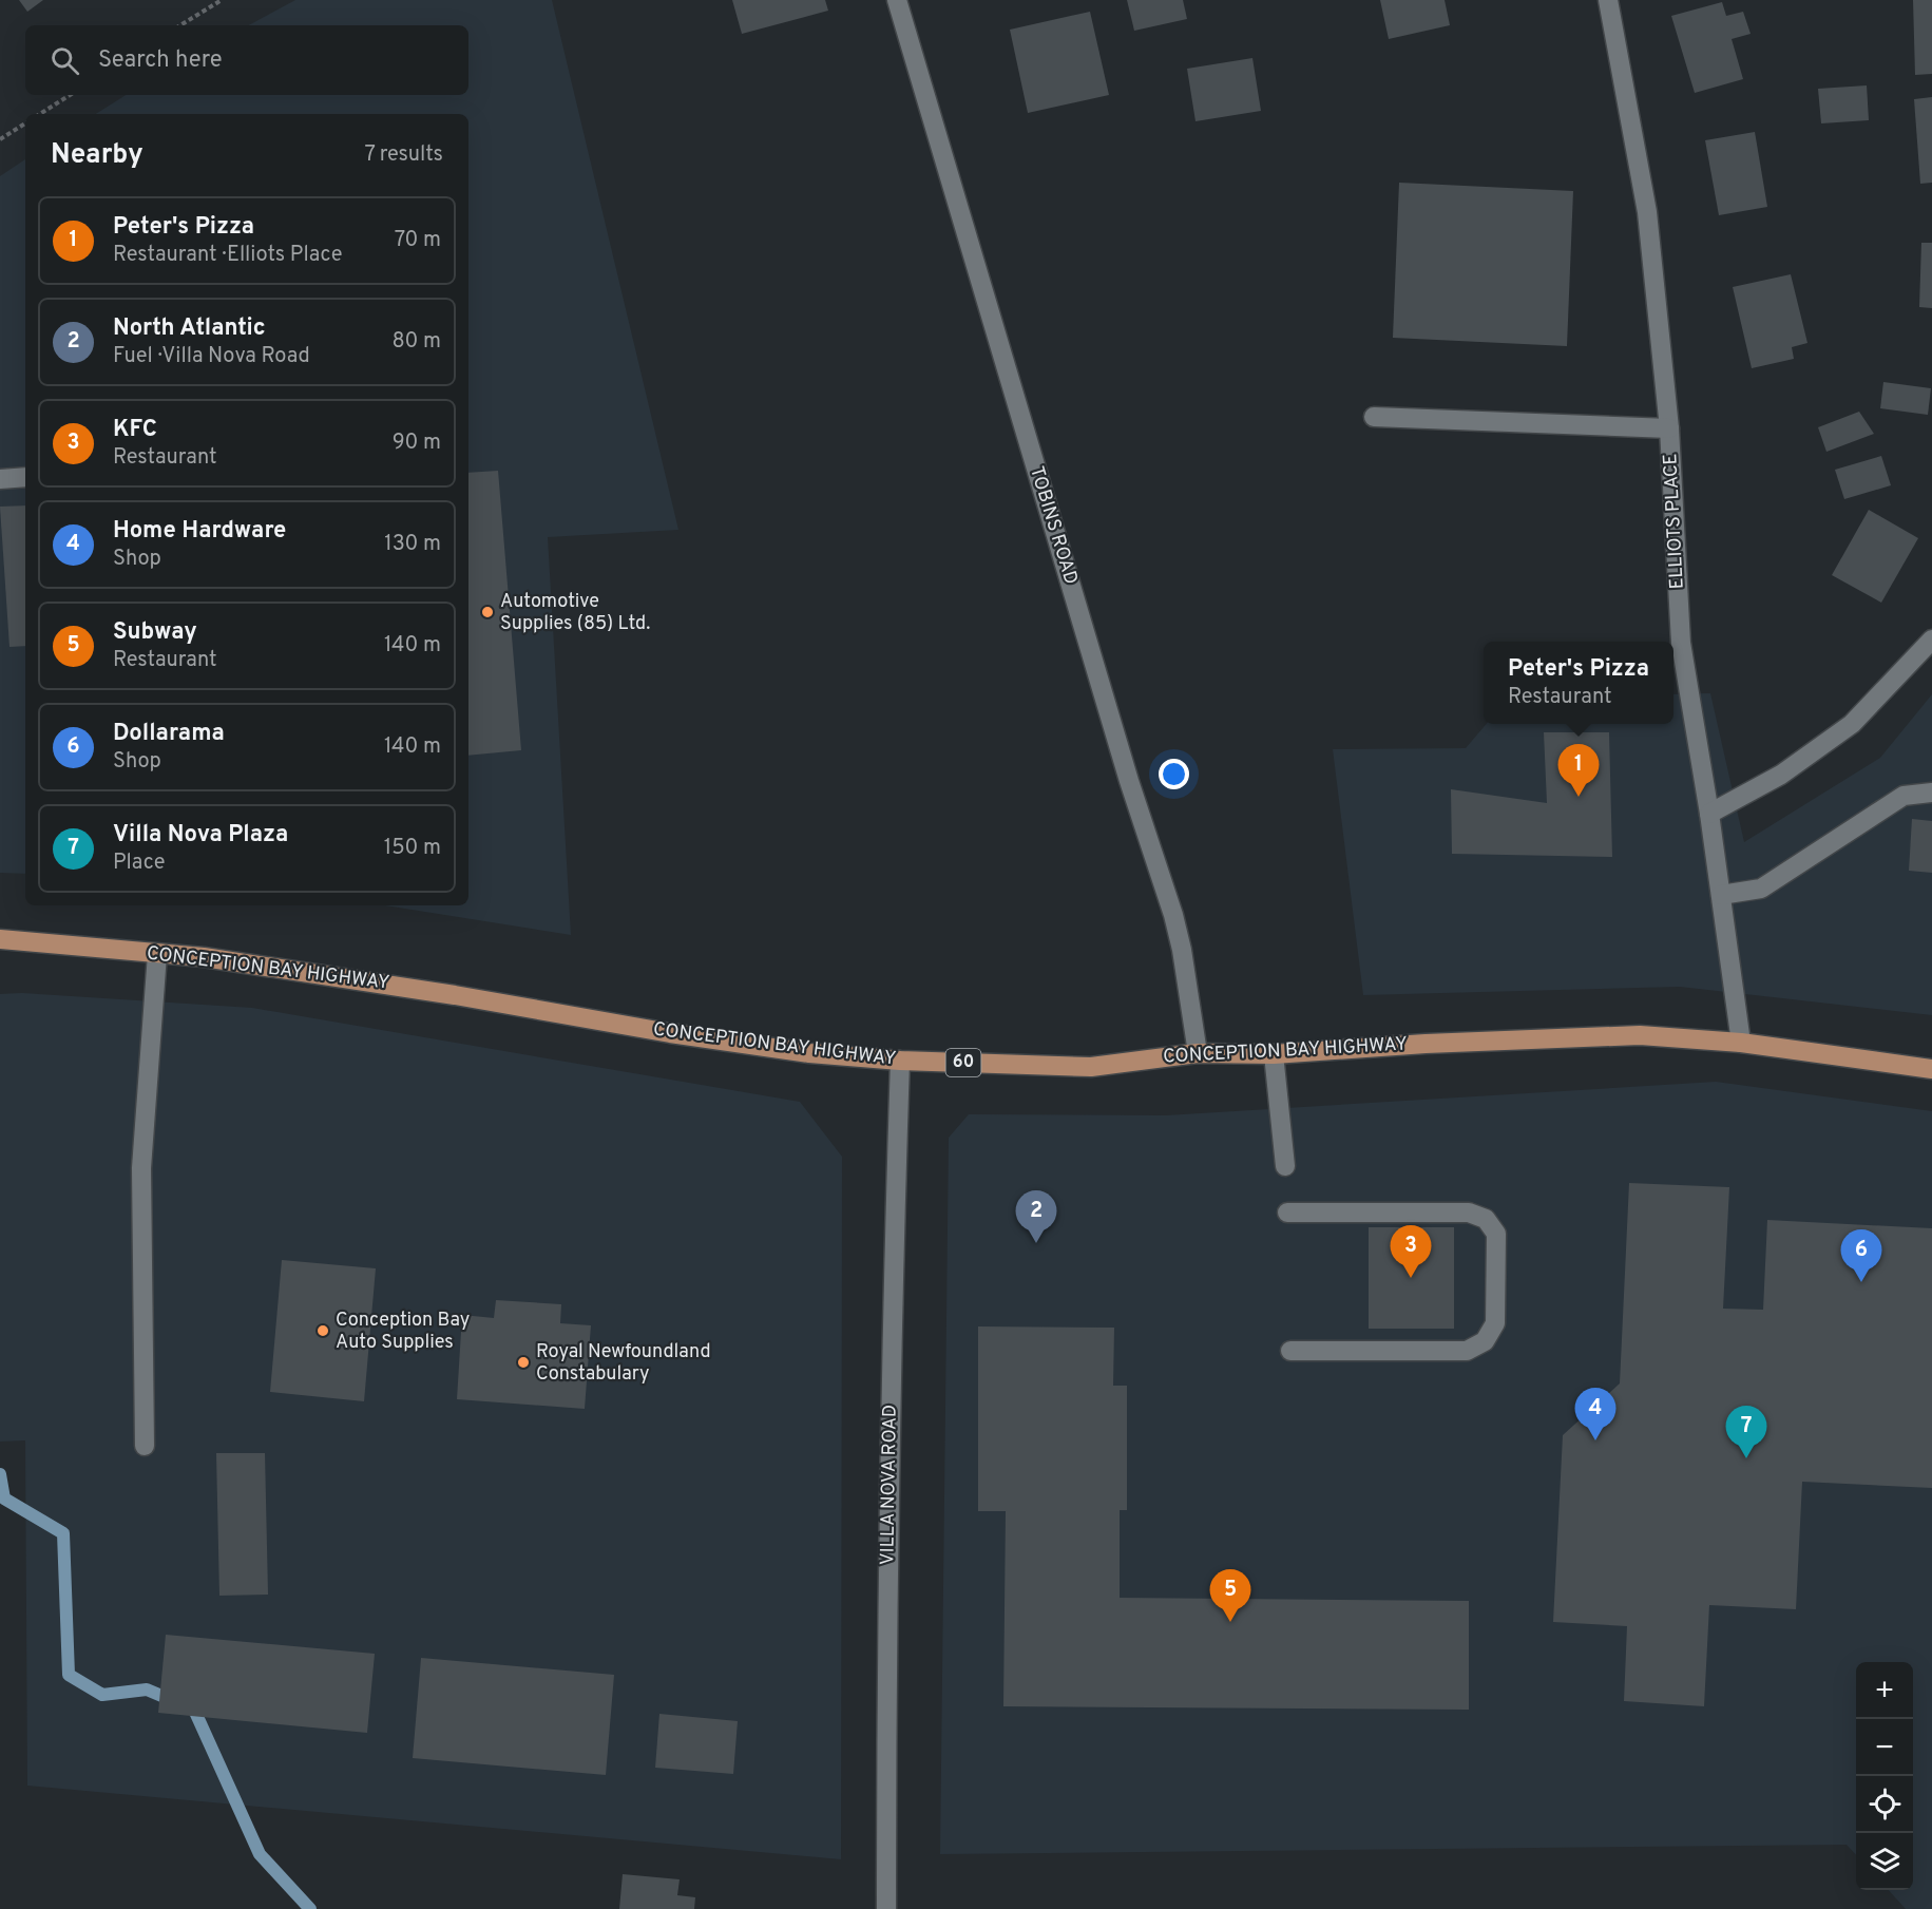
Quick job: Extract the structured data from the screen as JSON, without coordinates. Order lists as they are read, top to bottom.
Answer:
{
  "streets": {
    "main road": ["CONCEPTION BAY HIGHWAY", "60"],
    "street": ["ELLIOTS PLACE", "TOBINS ROAD", "VILLA NOVA ROAD"]
  },
  "crossings": [
    ["ELLIOTS PLACE", "CONCEPTION BAY HIGHWAY"],
    ["TOBINS ROAD", "CONCEPTION BAY HIGHWAY"],
    ["CONCEPTION BAY HIGHWAY", "VILLA NOVA ROAD"]
  ],
  "places": ["Automotive Supplies (85) Ltd.", "Conception Bay Auto Supplies", "Royal Newfoundland Constabulary"],
  "page": {
    "search": "Search here",
    "heading": ["Nearby", "7 results"],
    "list": [
      {
        "mark": "1",
        "name": "Peter's Pizza",
        "note": "Restaurant · Elliots Place",
        "value": "70 m"
      },
      {
        "mark": "2",
        "name": "North Atlantic",
        "note": "Fuel · Villa Nova Road",
        "value": "80 m"
      },
      {
        "mark": "3",
        "name": "KFC",
        "note": "Restaurant",
        "value": "90 m"
      },
      {
        "mark": "4",
        "name": "Home Hardware",
        "note": "Shop",
        "value": "130 m"
      },
      {
        "mark": "5",
        "name": "Subway",
        "note": "Restaurant",
        "value": "140 m"
      },
      {
        "mark": "6",
        "name": "Dollarama",
        "note": "Shop",
        "value": "140 m"
      },
      {
        "mark": "7",
        "name": "Villa Nova Plaza",
        "note": "Place",
        "value": "150 m"
      }
    ],
    "popup": ["Peter's Pizza", "Restaurant"],
    "pins": [
      "1",
      "2",
      "3",
      "6",
      "4",
      "7",
      "5"
    ],
    "map_buttons": ["+", "−"]
  }
}
